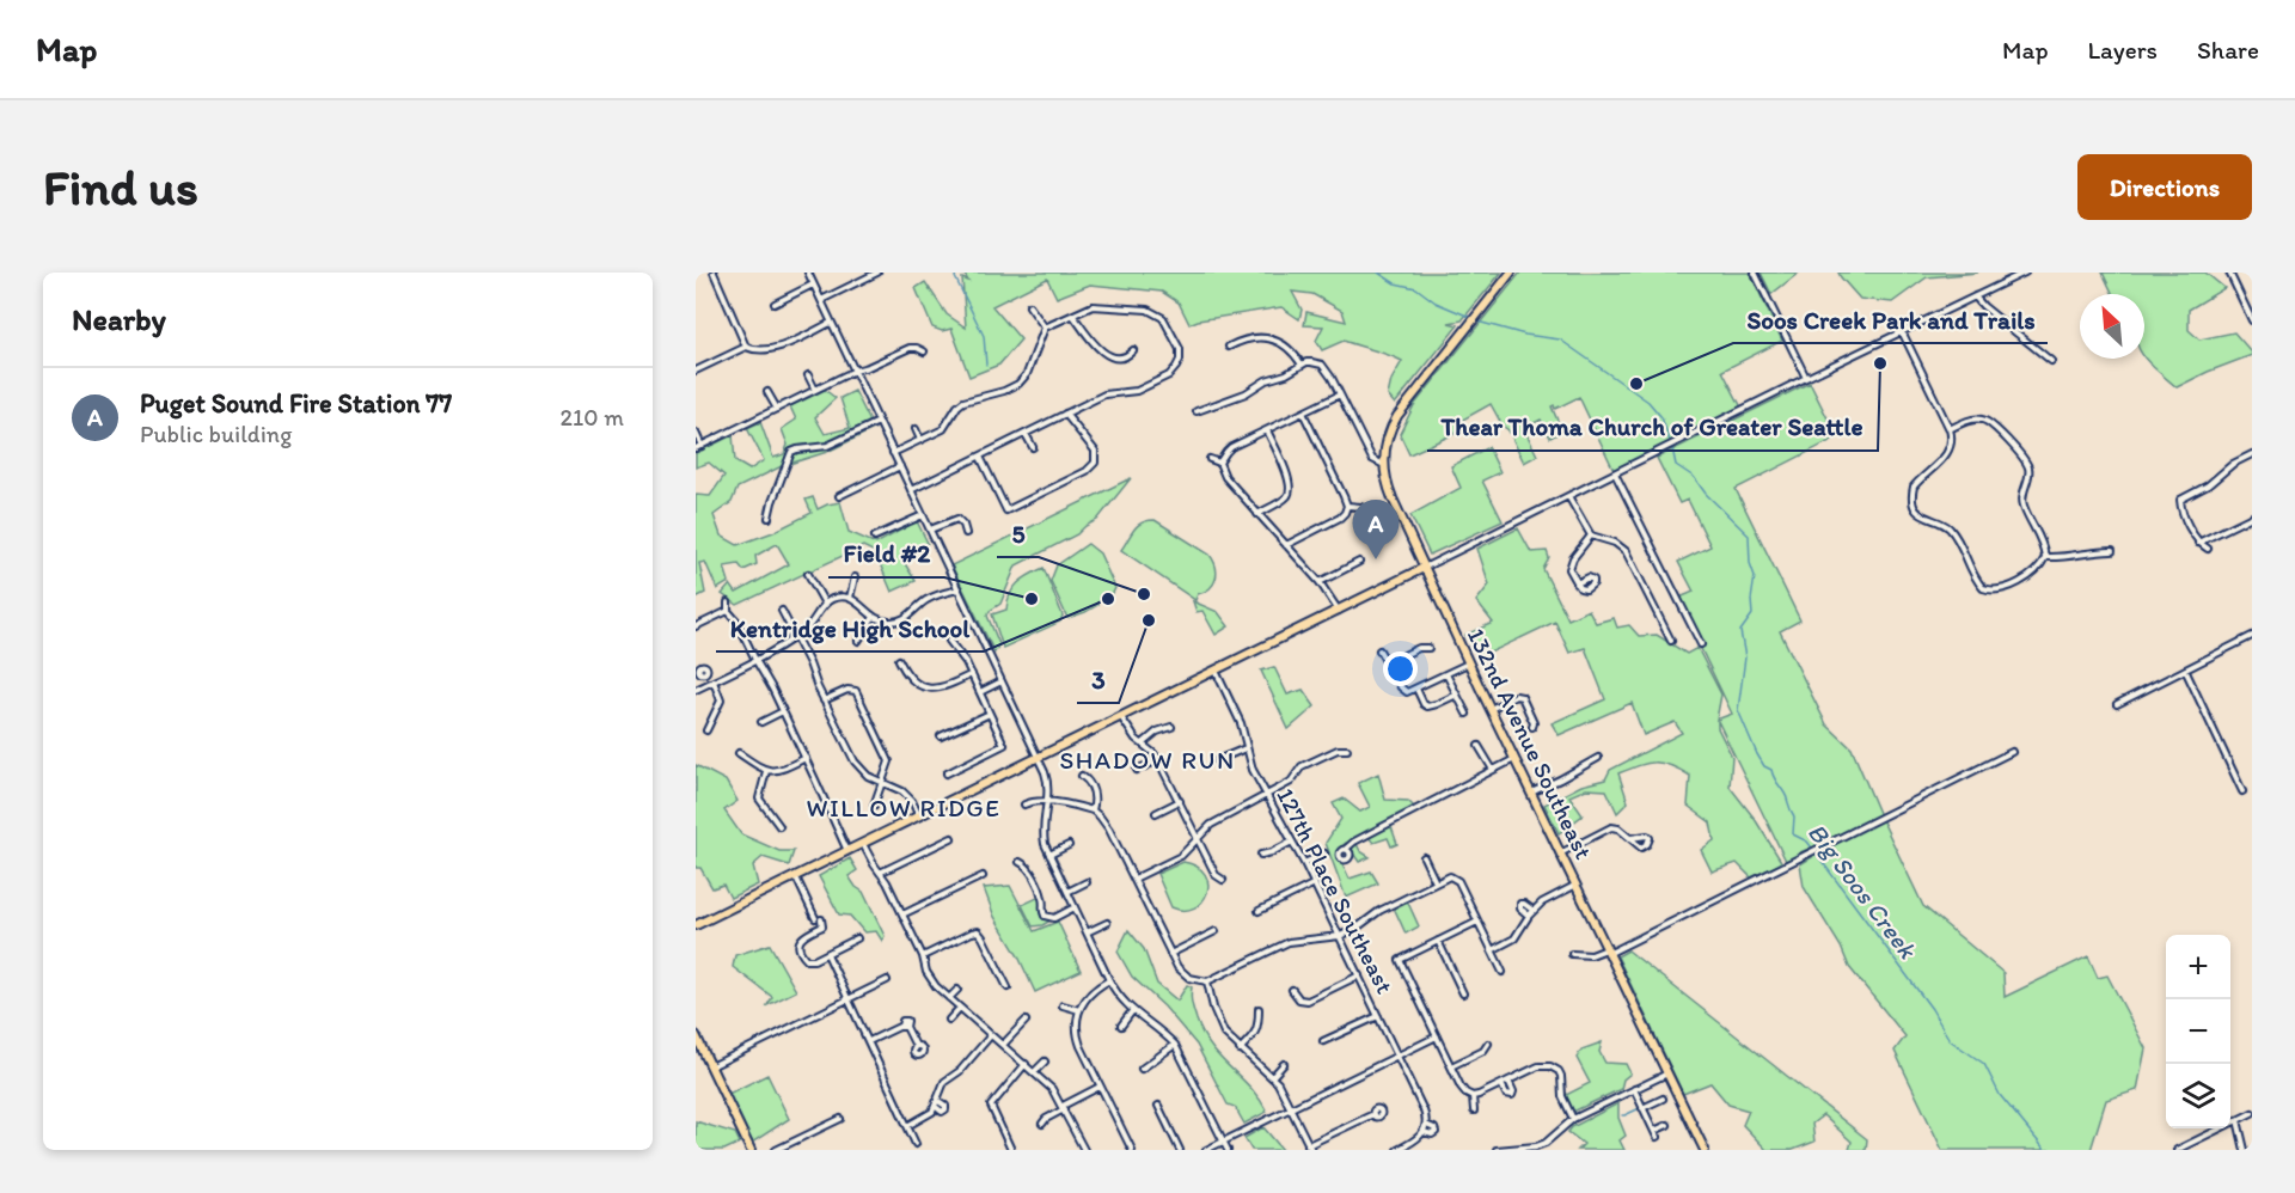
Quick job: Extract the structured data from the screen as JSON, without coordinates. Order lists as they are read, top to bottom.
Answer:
{
  "streets": {
    "main road": ["132nd Avenue Southeast"],
    "street": ["127th Place Southeast"]
  },
  "districts": ["SHADOW RUN", "WILLOW RIDGE"],
  "water": ["Big Soos Creek"],
  "places": [
    "Thear Thoma Church of Greater Seattle",
    "Soos Creek Park and Trails",
    "5",
    "Field #2",
    "Kentridge High School",
    "3"
  ],
  "north": "top left",
  "page": {
    "header": "Map",
    "nav": ["Map", "Layers", "Share"],
    "buttons": "Directions",
    "title": "Find us",
    "heading": "Nearby",
    "list": [
      {
        "mark": "A",
        "name": "Puget Sound Fire Station 77",
        "note": "Public building",
        "value": "210 m"
      }
    ],
    "pins": "A",
    "map_buttons": ["+", "−"]
  }
}
